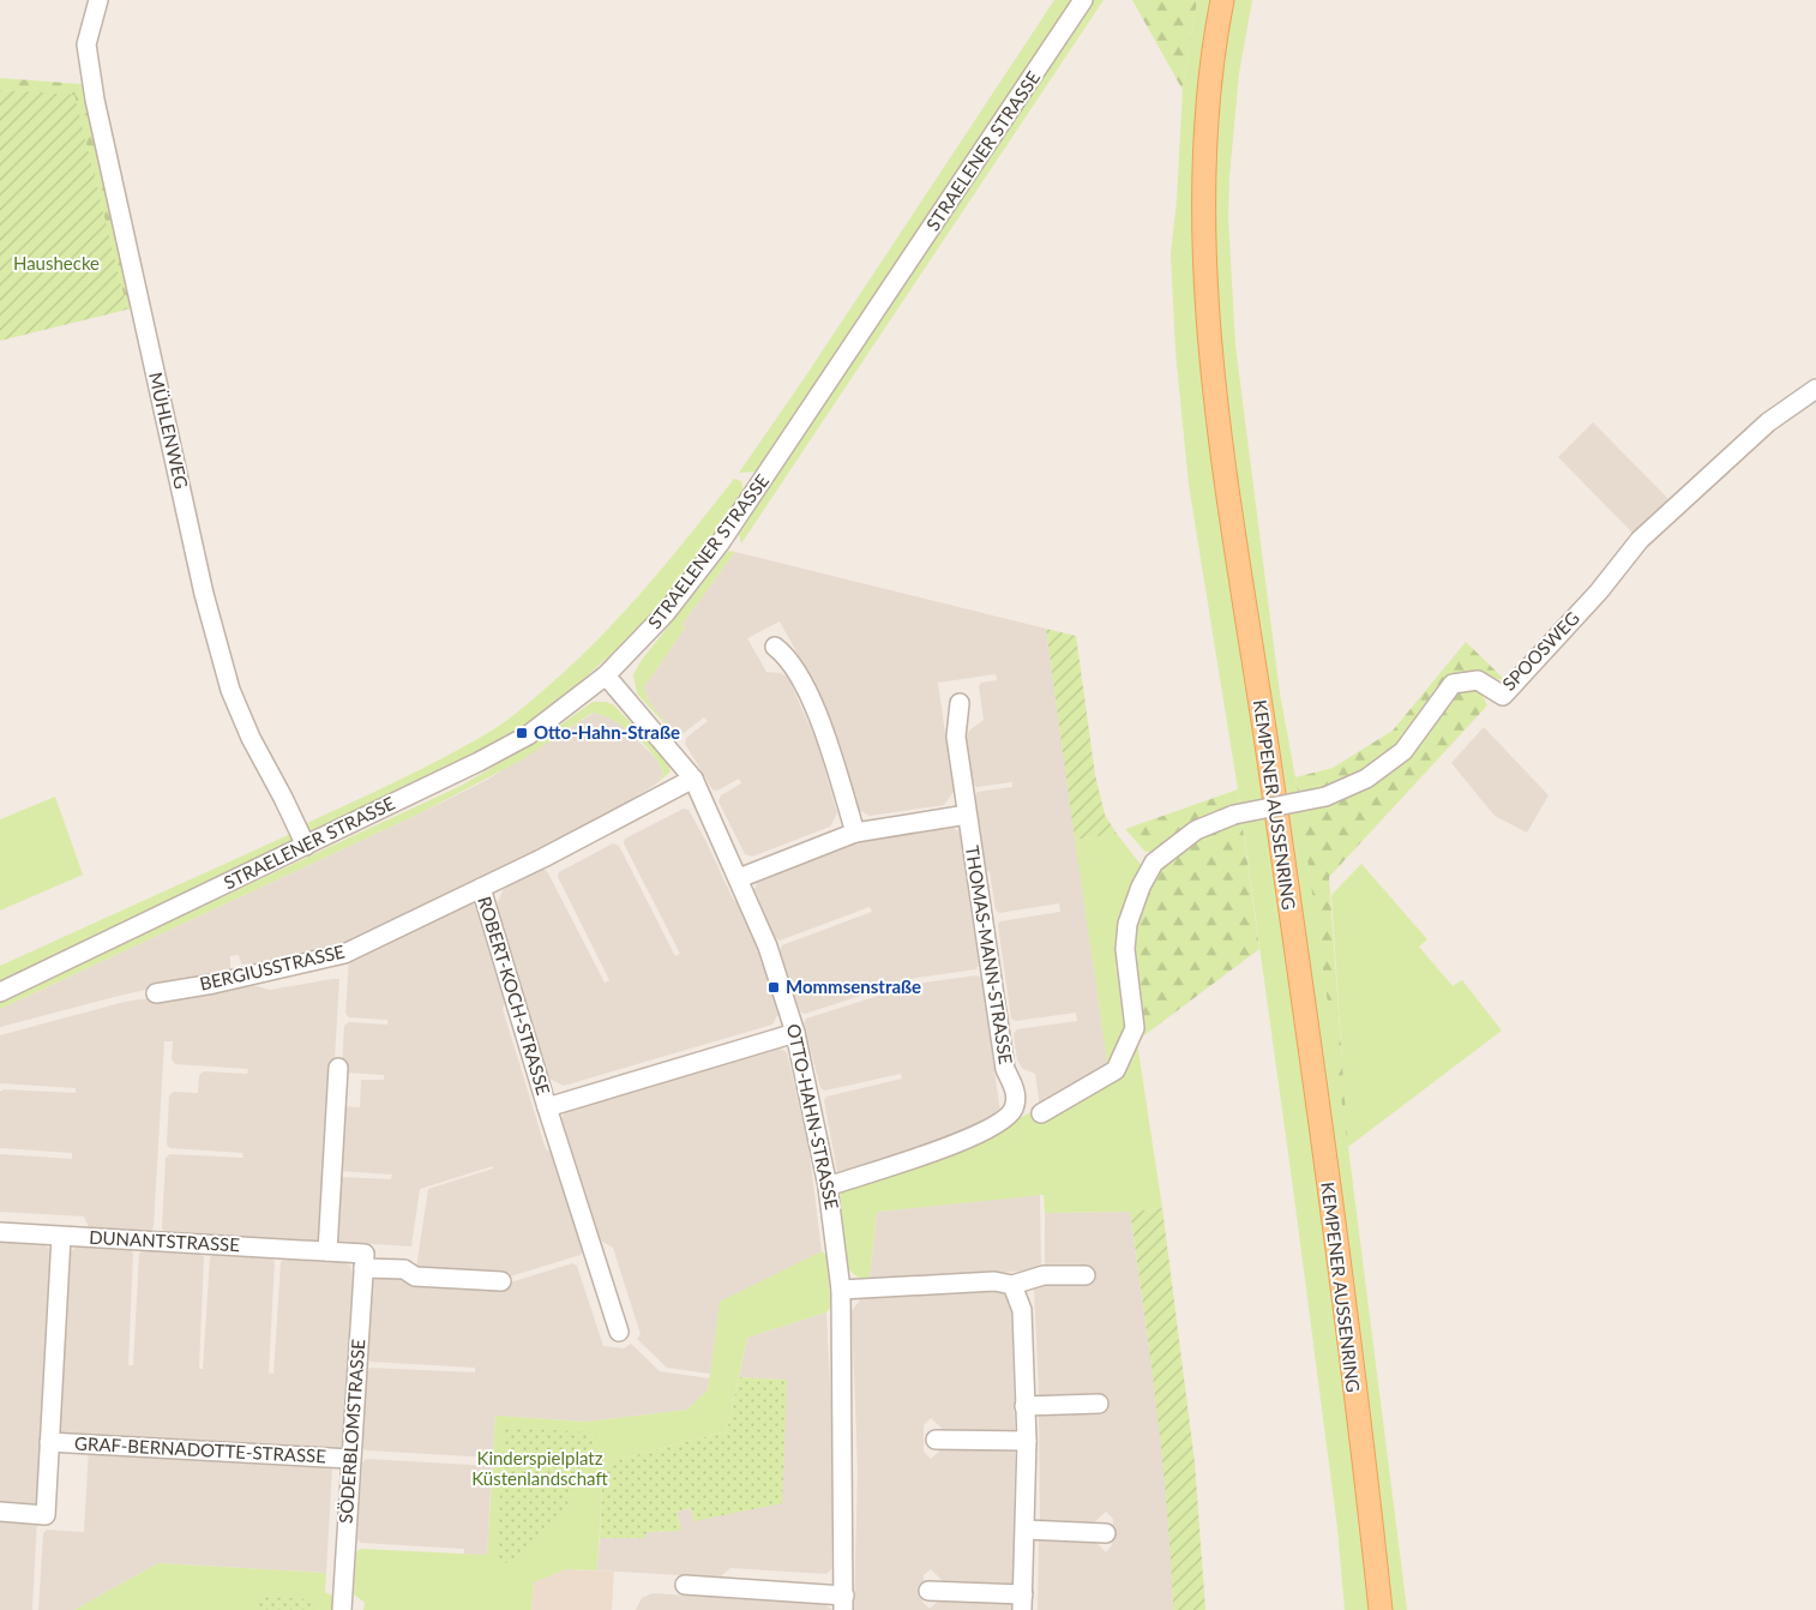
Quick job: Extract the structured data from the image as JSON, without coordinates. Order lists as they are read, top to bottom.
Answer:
{
  "streets": {
    "main road": ["KEMPENER AUSSENRING"],
    "street": [
      "STRAELENER STRASSE",
      "MÜHLENWEG",
      "SPOOSWEG",
      "THOMAS-MANN-STRASSE",
      "BERGIUSSTRASSE",
      "ROBERT-KOCH-STRASSE",
      "OTTO-HAHN-STRASSE",
      "DUNANTSTRASSE",
      "SÖDERBLOMSTRASSE",
      "GRAF-BERNADOTTE-STRASSE"
    ]
  },
  "crossings": [
    ["STRAELENER STRASSE", "MÜHLENWEG"],
    ["STRAELENER STRASSE", "OTTO-HAHN-STRASSE"],
    ["THOMAS-MANN-STRASSE", "OTTO-HAHN-STRASSE"],
    ["BERGIUSSTRASSE", "ROBERT-KOCH-STRASSE"],
    ["ROBERT-KOCH-STRASSE", "OTTO-HAHN-STRASSE"],
    ["DUNANTSTRASSE", "SÖDERBLOMSTRASSE"],
    ["DUNANTSTRASSE", "GRAF-BERNADOTTE-STRASSE"],
    ["SÖDERBLOMSTRASSE", "GRAF-BERNADOTTE-STRASSE"]
  ],
  "parks": ["Haushecke", "Kinderspielplatz Küstenlandschaft"],
  "places": {
    "transit": ["Otto-Hahn-Straße", "Mommsenstraße"]
  }
}
